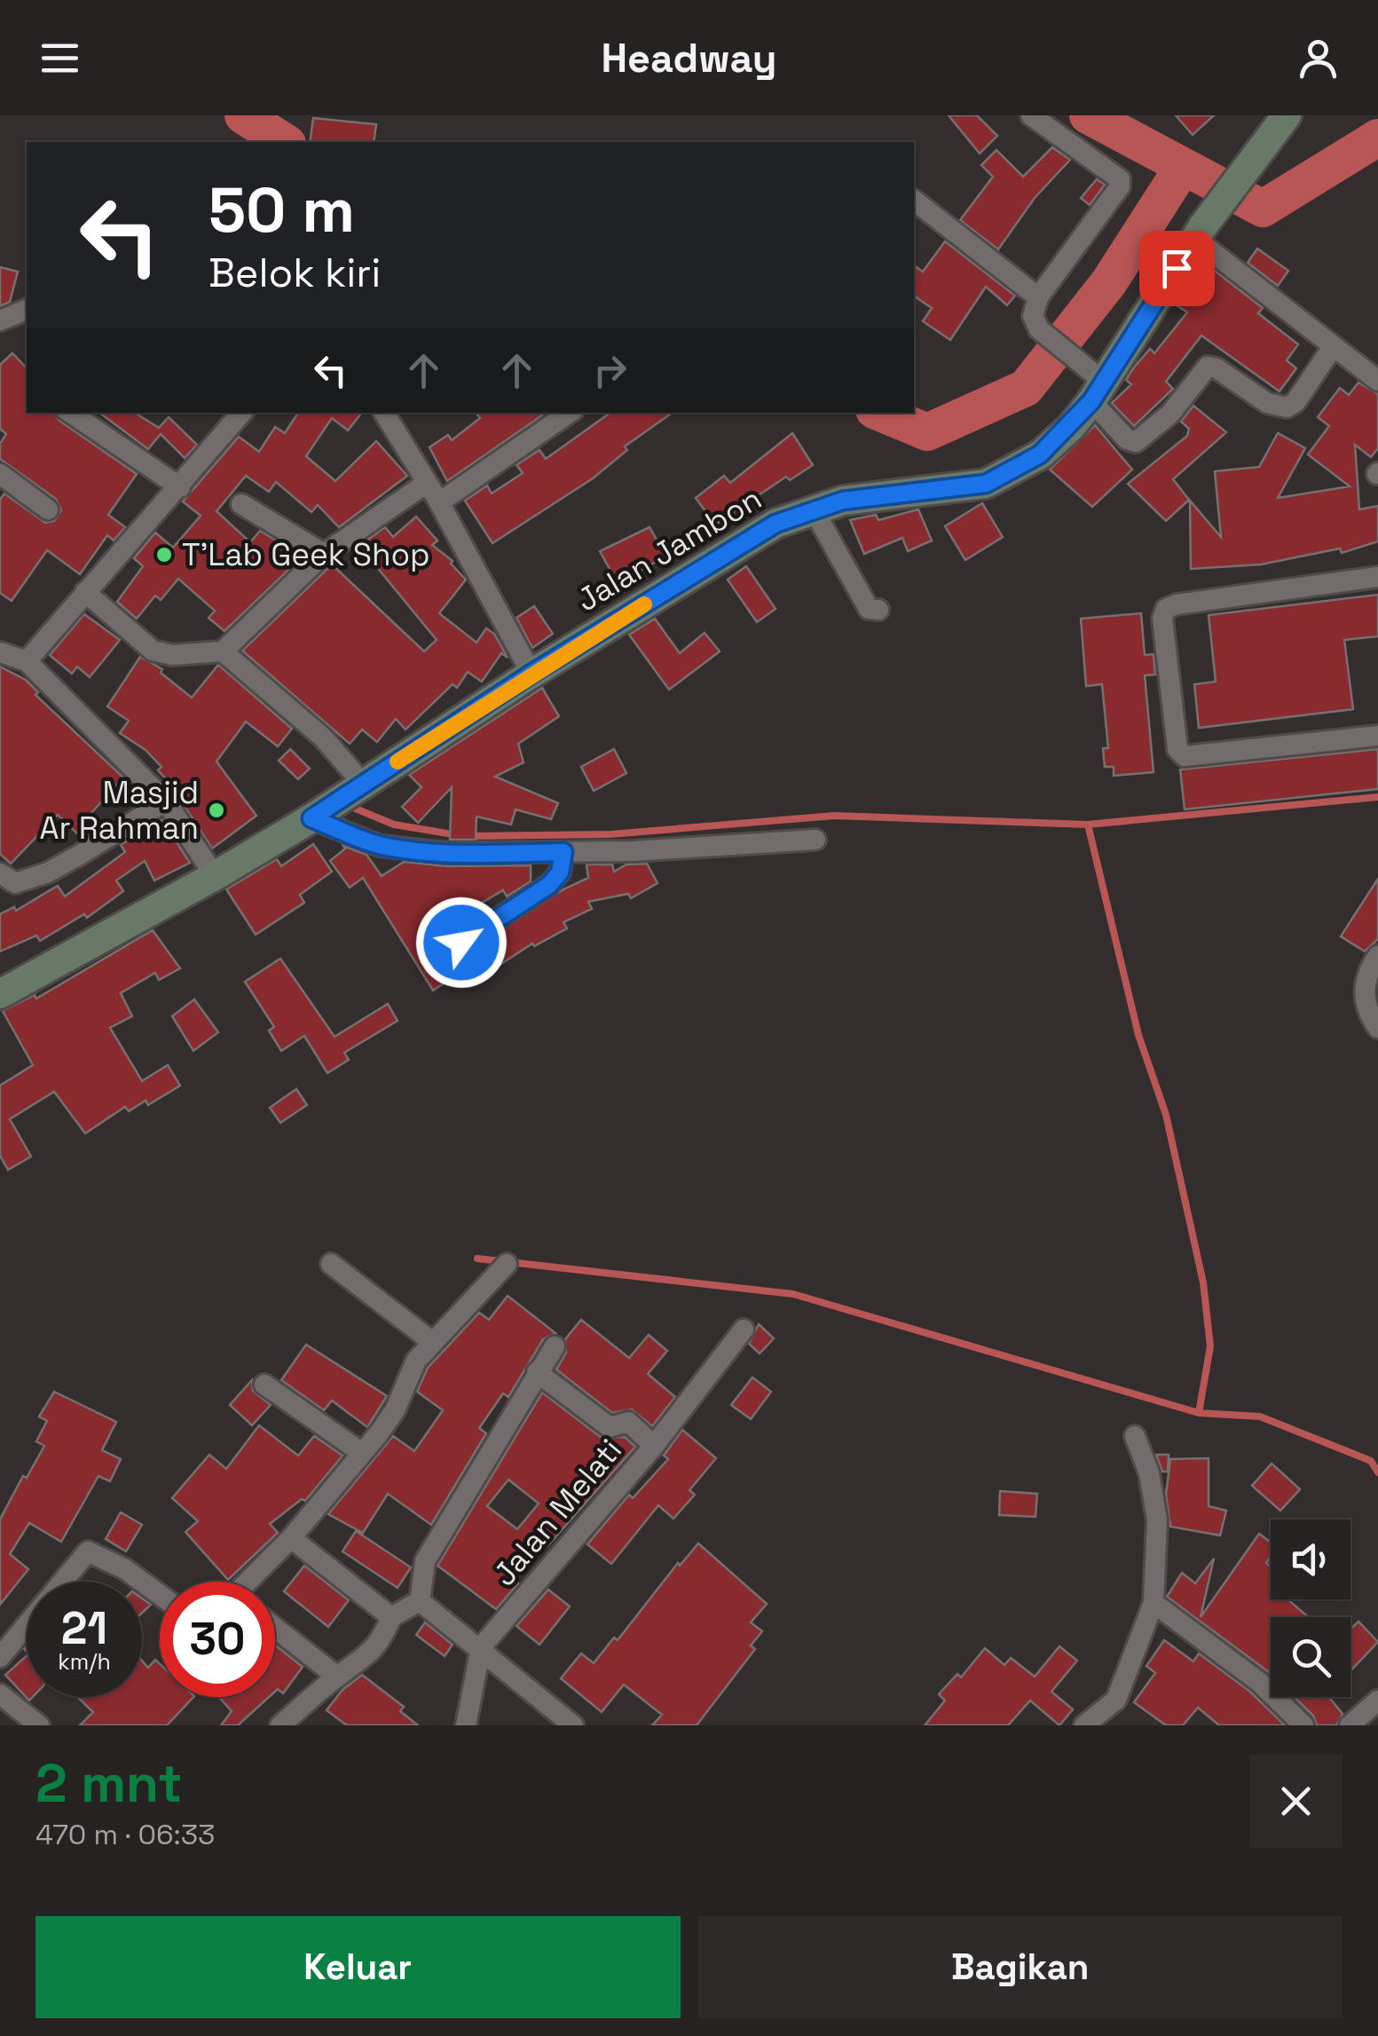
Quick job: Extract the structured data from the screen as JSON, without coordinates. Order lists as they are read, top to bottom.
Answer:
{
  "streets": {
    "main road": ["Jalan Jambon"],
    "street": ["Jalan Melati"]
  },
  "places": ["T'Lab Geek Shop", "Masjid Ar Rahman"],
  "page": {
    "header": "Headway",
    "turn": ["50 m", "Belok kiri"],
    "speed": "21 km/h",
    "limit": "30",
    "heading": ["2 mnt", "470 m · 06:33"],
    "buttons": ["Keluar", "Bagikan"]
  }
}
